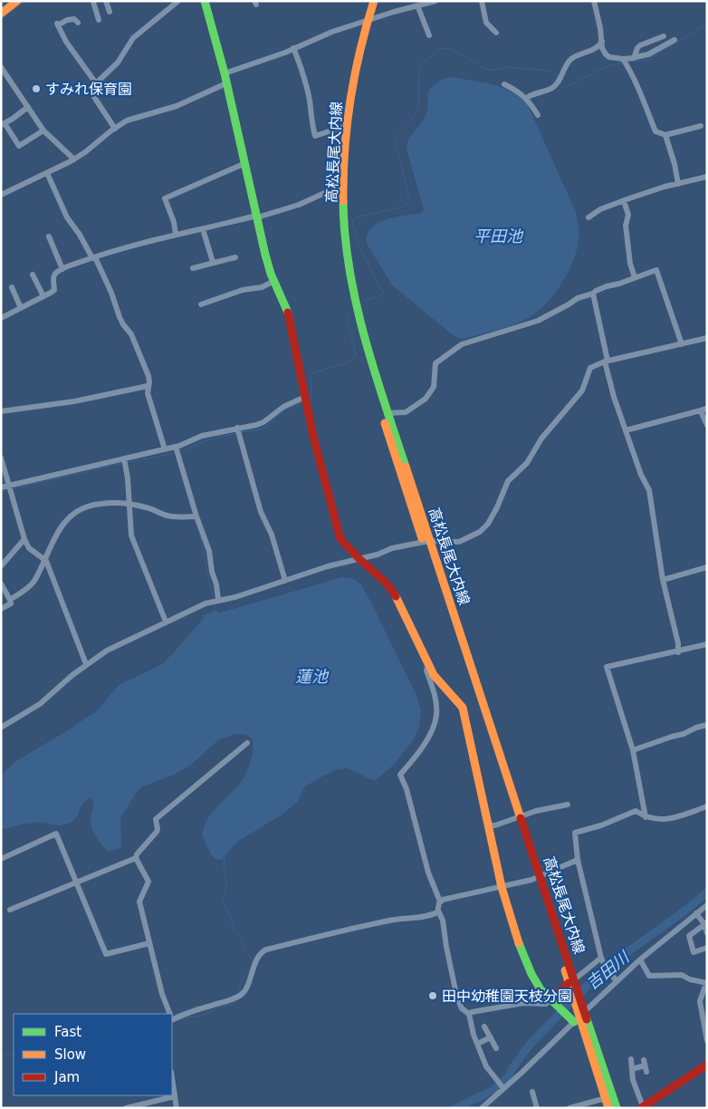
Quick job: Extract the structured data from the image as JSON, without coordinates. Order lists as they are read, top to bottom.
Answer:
{
  "streets": {
    "main road": ["高松長尾大内線"]
  },
  "water": ["平田池", "蓮池", "吉田川"],
  "places": ["すみれ保育園", "田中幼稚園天枝分園"],
  "legend": ["Fast", "Slow", "Jam"]
}
